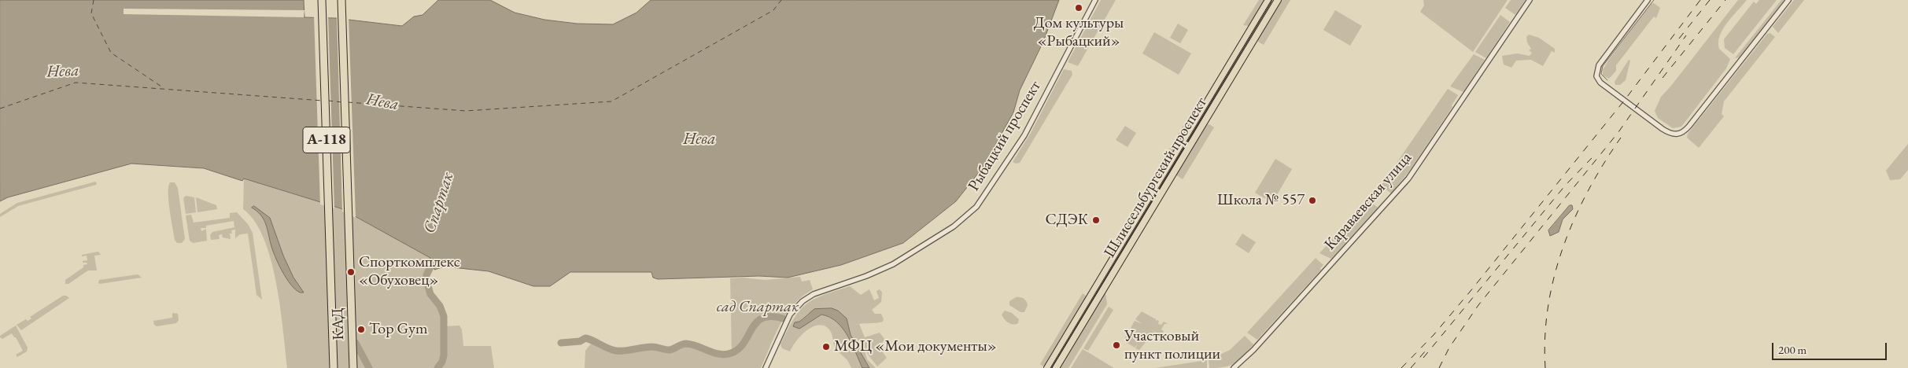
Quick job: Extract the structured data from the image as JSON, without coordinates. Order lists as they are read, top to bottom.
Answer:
{
  "streets": {
    "highway": ["А-118", "КАД"],
    "main road": ["Шлиссельбургский проспект"],
    "street": ["Рыбацкий проспект", "Караваевская улица"]
  },
  "water": ["Нева", "Спартак"],
  "parks": ["сад Спартак"],
  "places": [
    "Дом культуры «Рыбацкий»",
    "Школа № 557",
    "СДЭК",
    "Спорткомплекс «Обуховец»",
    "Top Gym",
    "Участковый пункт полиции",
    "МФЦ «Мои документы»"
  ],
  "scale_bar": "200 m"
}
